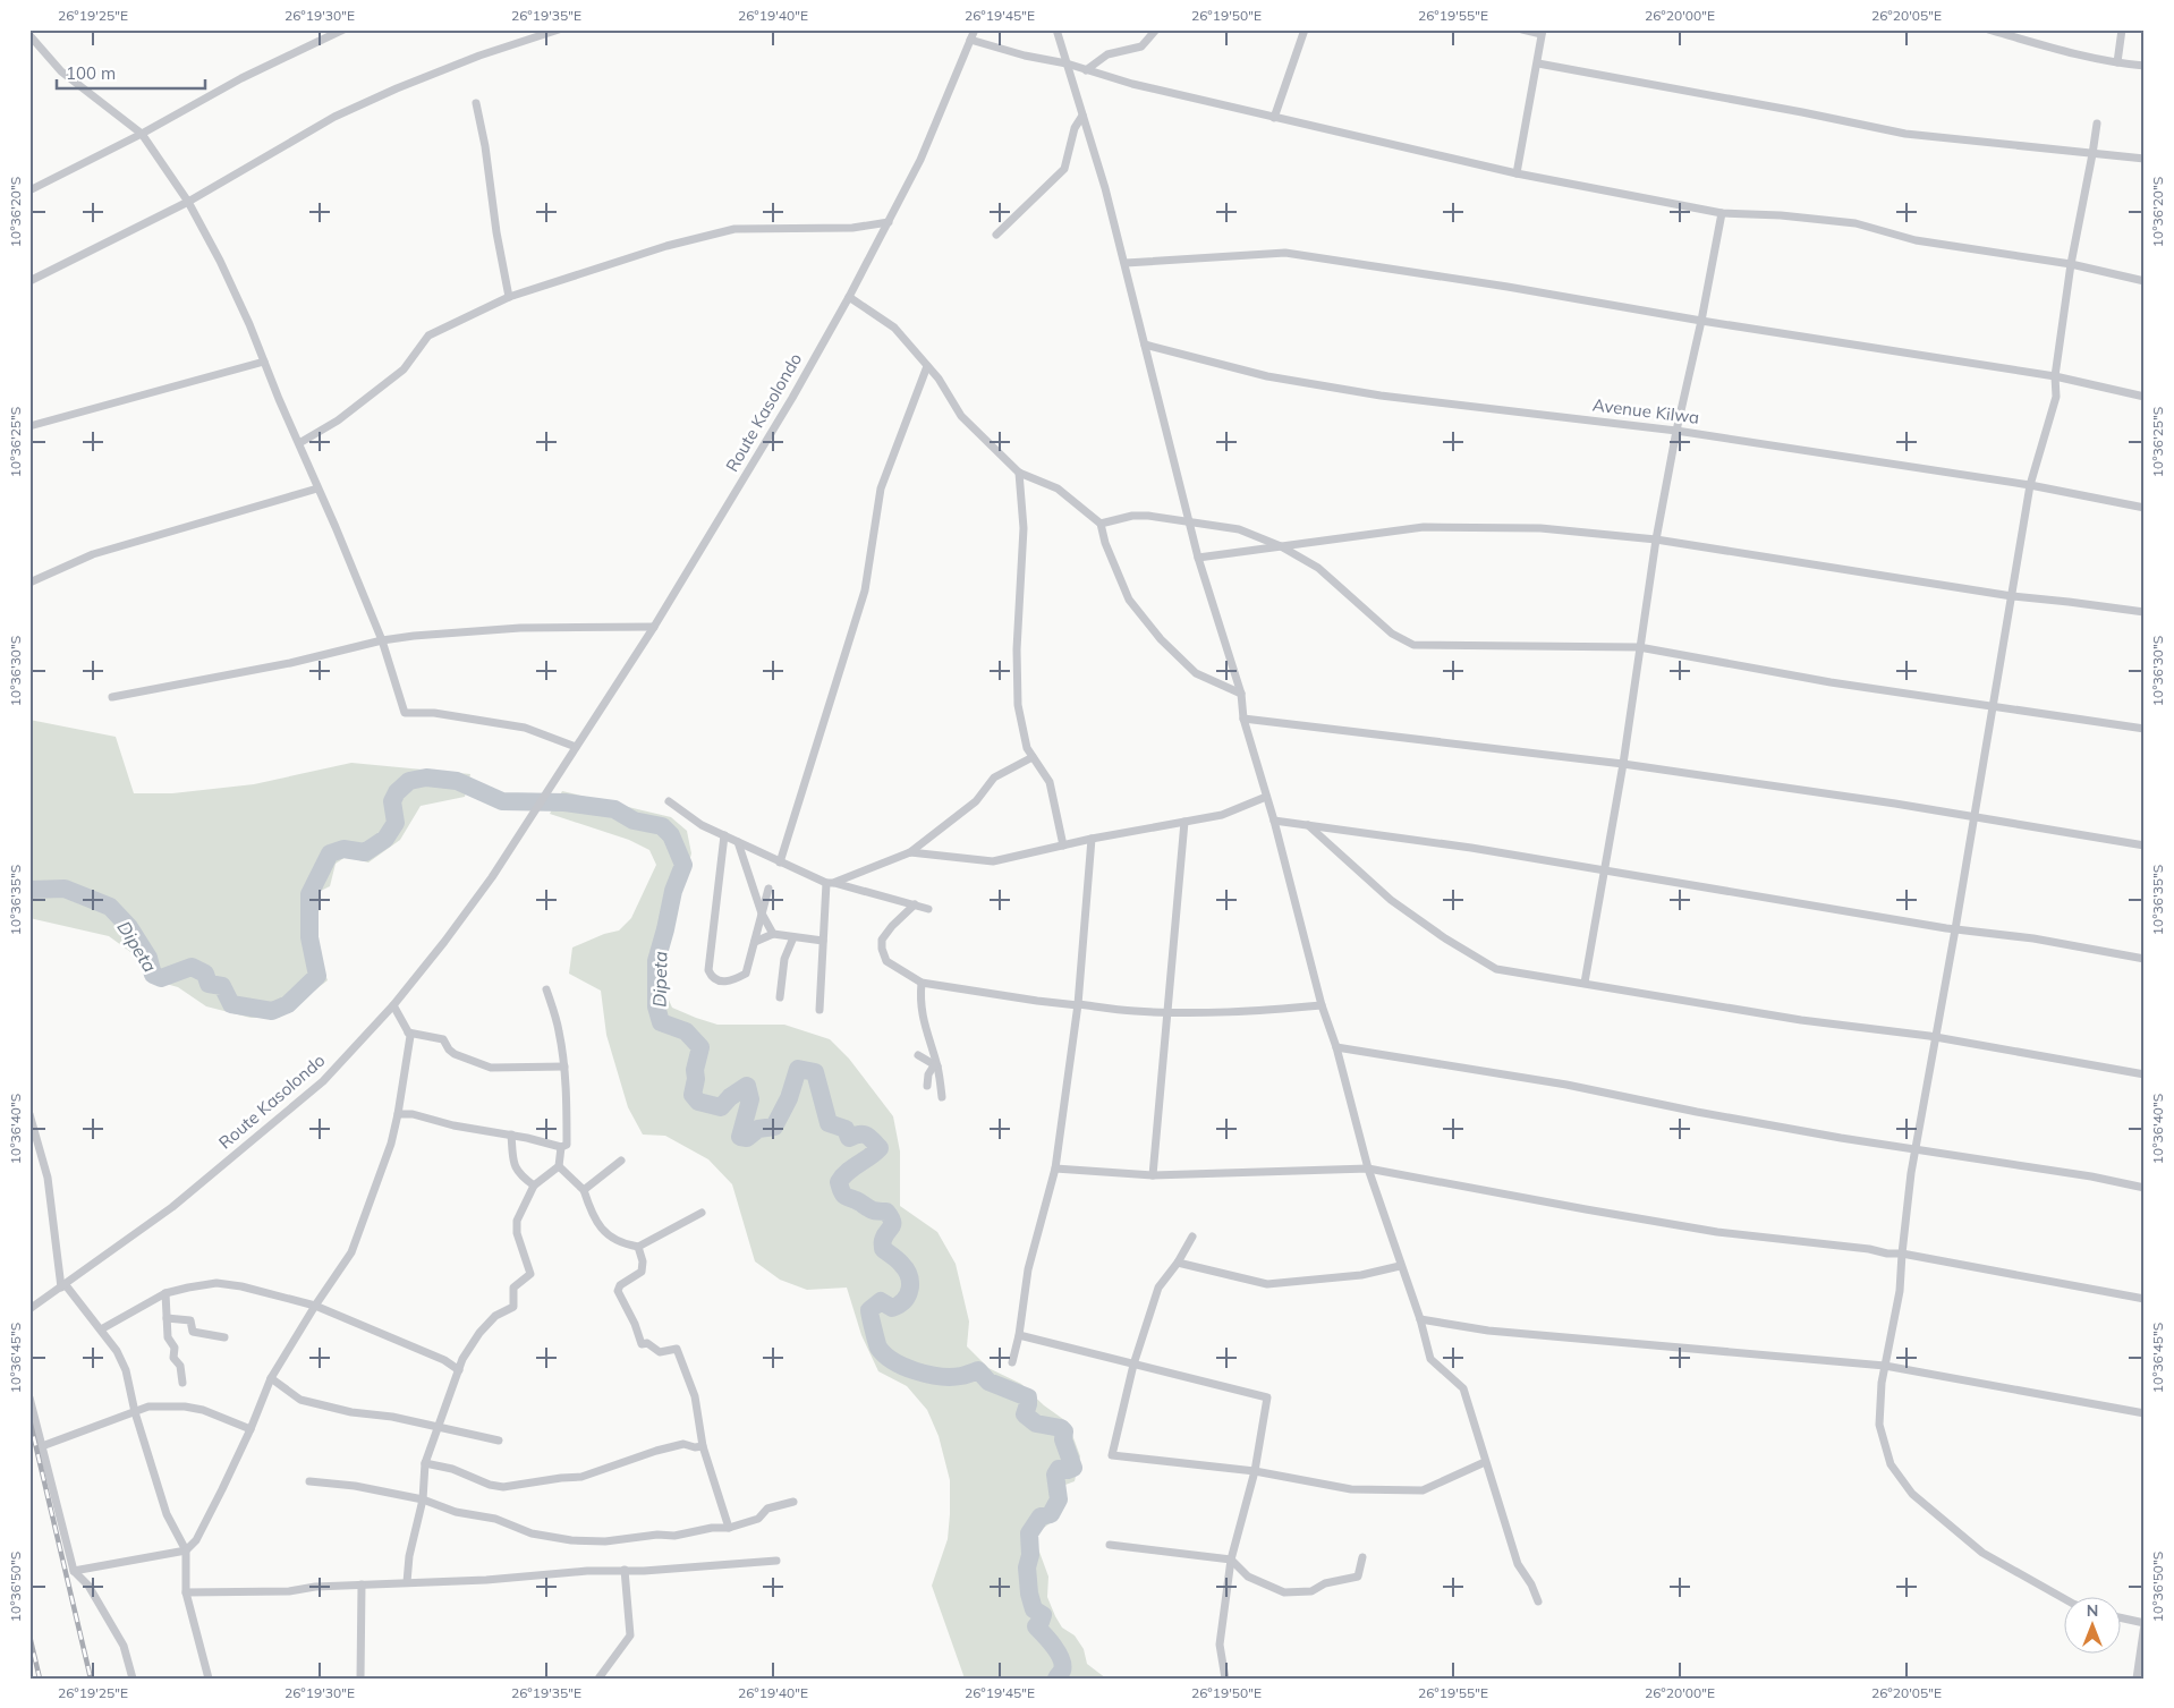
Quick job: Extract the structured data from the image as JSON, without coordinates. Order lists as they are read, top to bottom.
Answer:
{
  "streets": {
    "street": ["Avenue Kilwa", "Route Kasolondo"]
  },
  "water": ["Dipeta"],
  "scale_bar": "100 m",
  "north": "top",
  "coordinates": [
    "26°19'25\"E",
    "26°19'30\"E",
    "26°19'35\"E",
    "26°19'40\"E",
    "26°19'45\"E",
    "26°19'50\"E",
    "26°19'55\"E",
    "26°20'00\"E",
    "26°20'05\"E",
    "10°36'20\"S",
    "10°36'25\"S",
    "10°36'30\"S",
    "10°36'35\"S",
    "10°36'40\"S",
    "10°36'45\"S",
    "10°36'50\"S"
  ]
}
